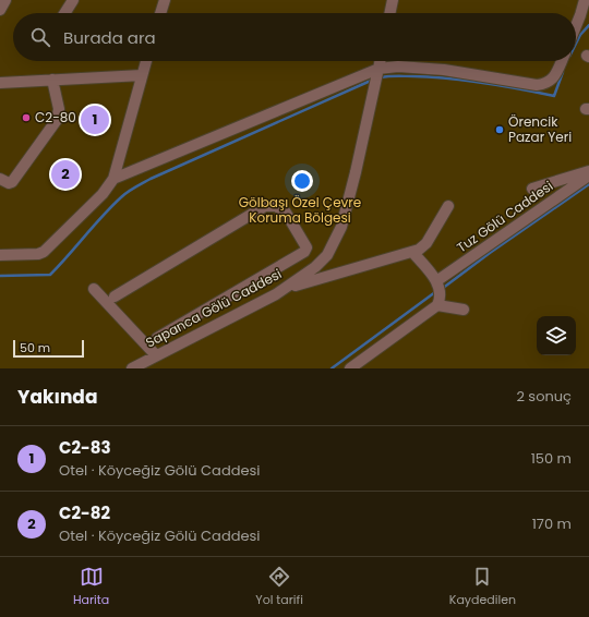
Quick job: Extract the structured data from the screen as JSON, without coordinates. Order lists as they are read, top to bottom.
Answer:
{
  "streets": {
    "street": ["Tuz Gölü Caddesi", "Sapanca Gölü Caddesi"]
  },
  "parks": ["Gölbaşı Özel Çevre Koruma Bölgesi"],
  "places": ["C2-80", "Örencik Pazar Yeri"],
  "scale_bar": "50 m",
  "page": {
    "search": "Burada ara",
    "pins": ["1", "2"],
    "scale": "50 m",
    "heading": ["Yakında", "2 sonuç"],
    "list": [
      {
        "mark": "1",
        "name": "C2-83",
        "note": "Otel · Köyceğiz Gölü Caddesi",
        "value": "150 m"
      },
      {
        "mark": "2",
        "name": "C2-82",
        "note": "Otel · Köyceğiz Gölü Caddesi",
        "value": "170 m"
      }
    ],
    "nav": ["Harita", "Yol tarifi", "Kaydedilen"]
  }
}
